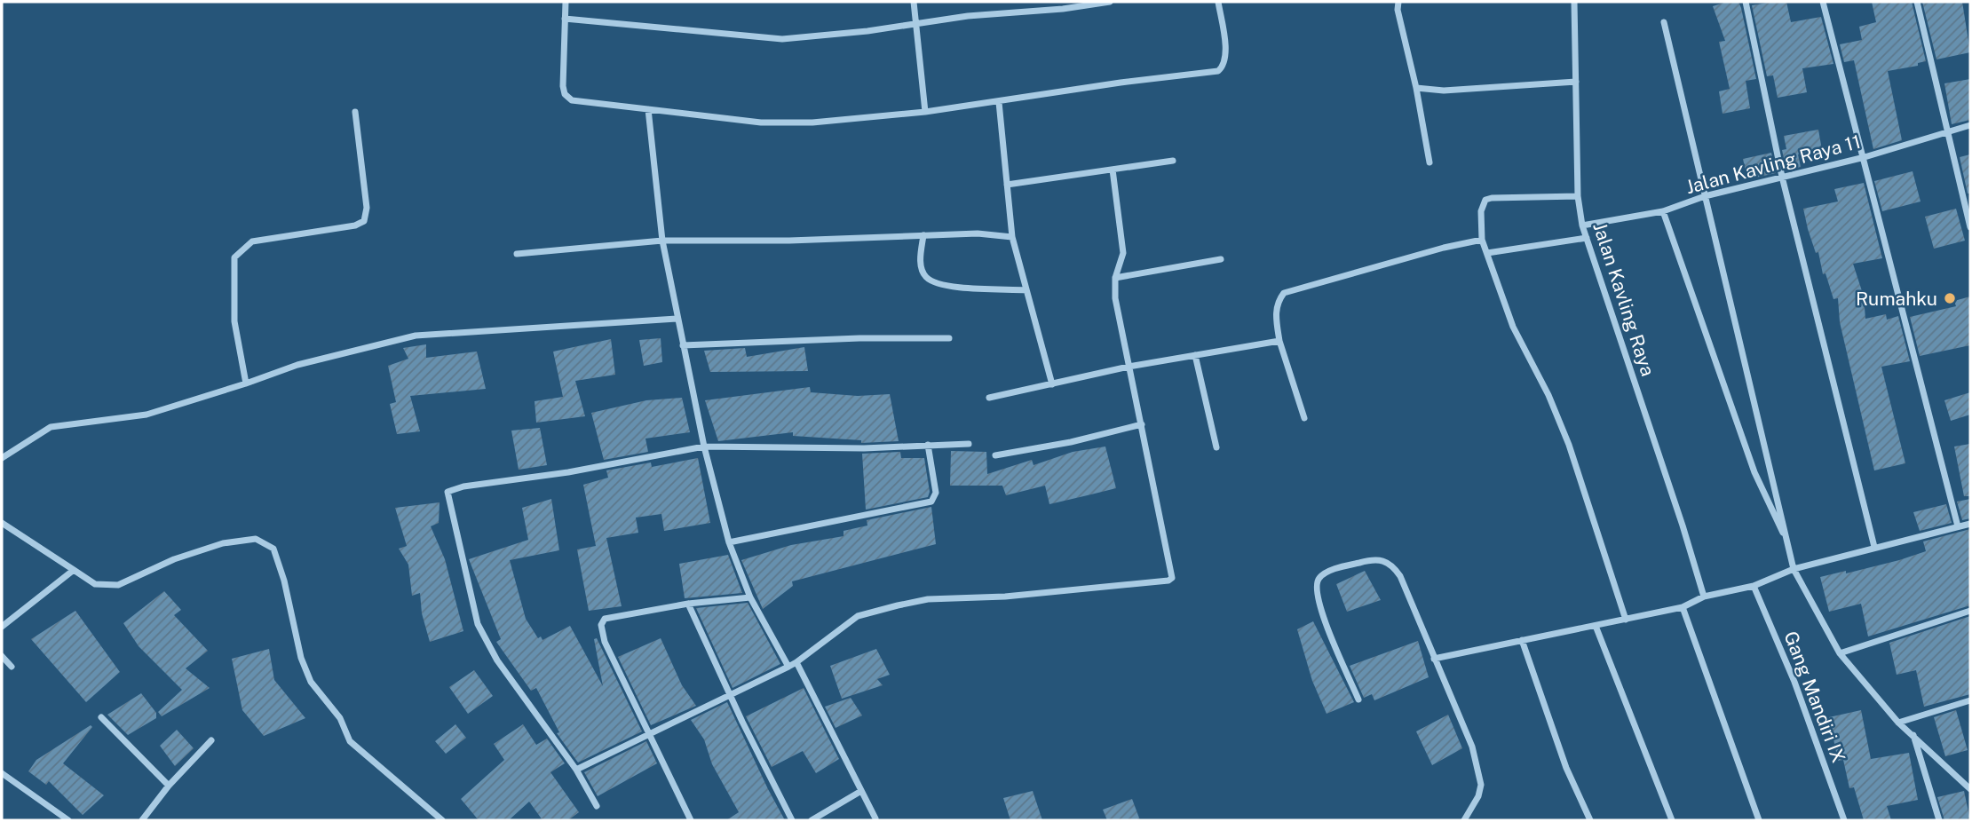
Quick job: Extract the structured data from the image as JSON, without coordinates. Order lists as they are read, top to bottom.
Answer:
{
  "streets": {
    "street": ["Jalan Kavling Raya 11", "Jalan Kavling Raya", "Gang Mandiri IX"]
  },
  "crossings": [
    ["Jalan Kavling Raya 11", "Jalan Kavling Raya"]
  ],
  "places": ["Rumahku"]
}
